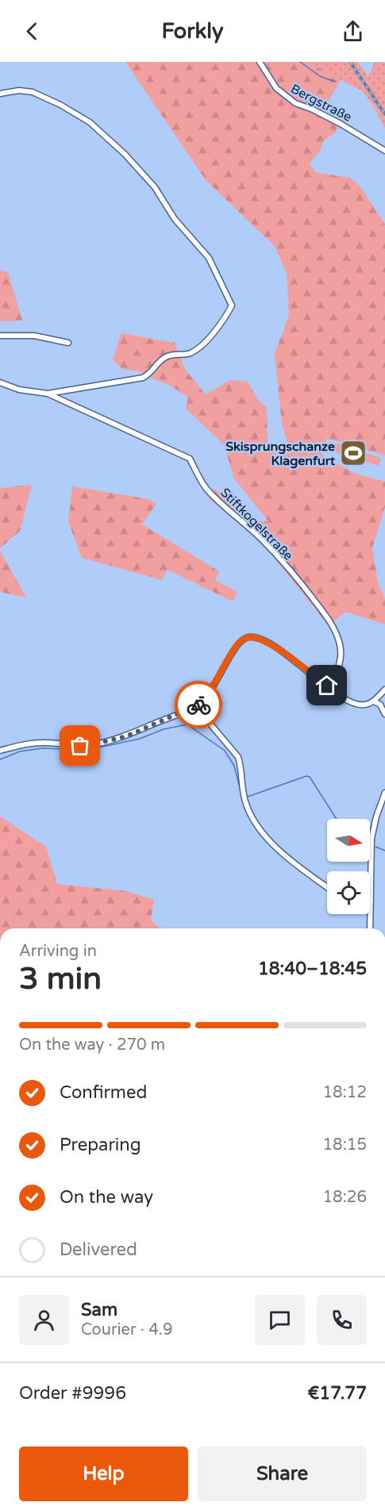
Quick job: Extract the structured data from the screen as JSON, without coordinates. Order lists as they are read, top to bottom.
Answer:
{
  "streets": {
    "street": ["Bergstraße", "Stiftkogelstraße"]
  },
  "places": {
    "sports": ["Skisprungschanze Klagenfurt"]
  },
  "north": "right",
  "page": {
    "header": "Forkly",
    "heading": ["3 min", "Arriving in", "18:40–18:45"],
    "panel": [
      "Sam",
      "Courier · 4.9",
      "Order #9996",
      "€17.77"
    ],
    "bar": "On the way · 270 m",
    "list": [
      ["Confirmed", "18:12"],
      ["Preparing", "18:15"],
      ["On the way", "18:26"],
      "Delivered"
    ],
    "buttons": ["Help", "Share"]
  }
}
